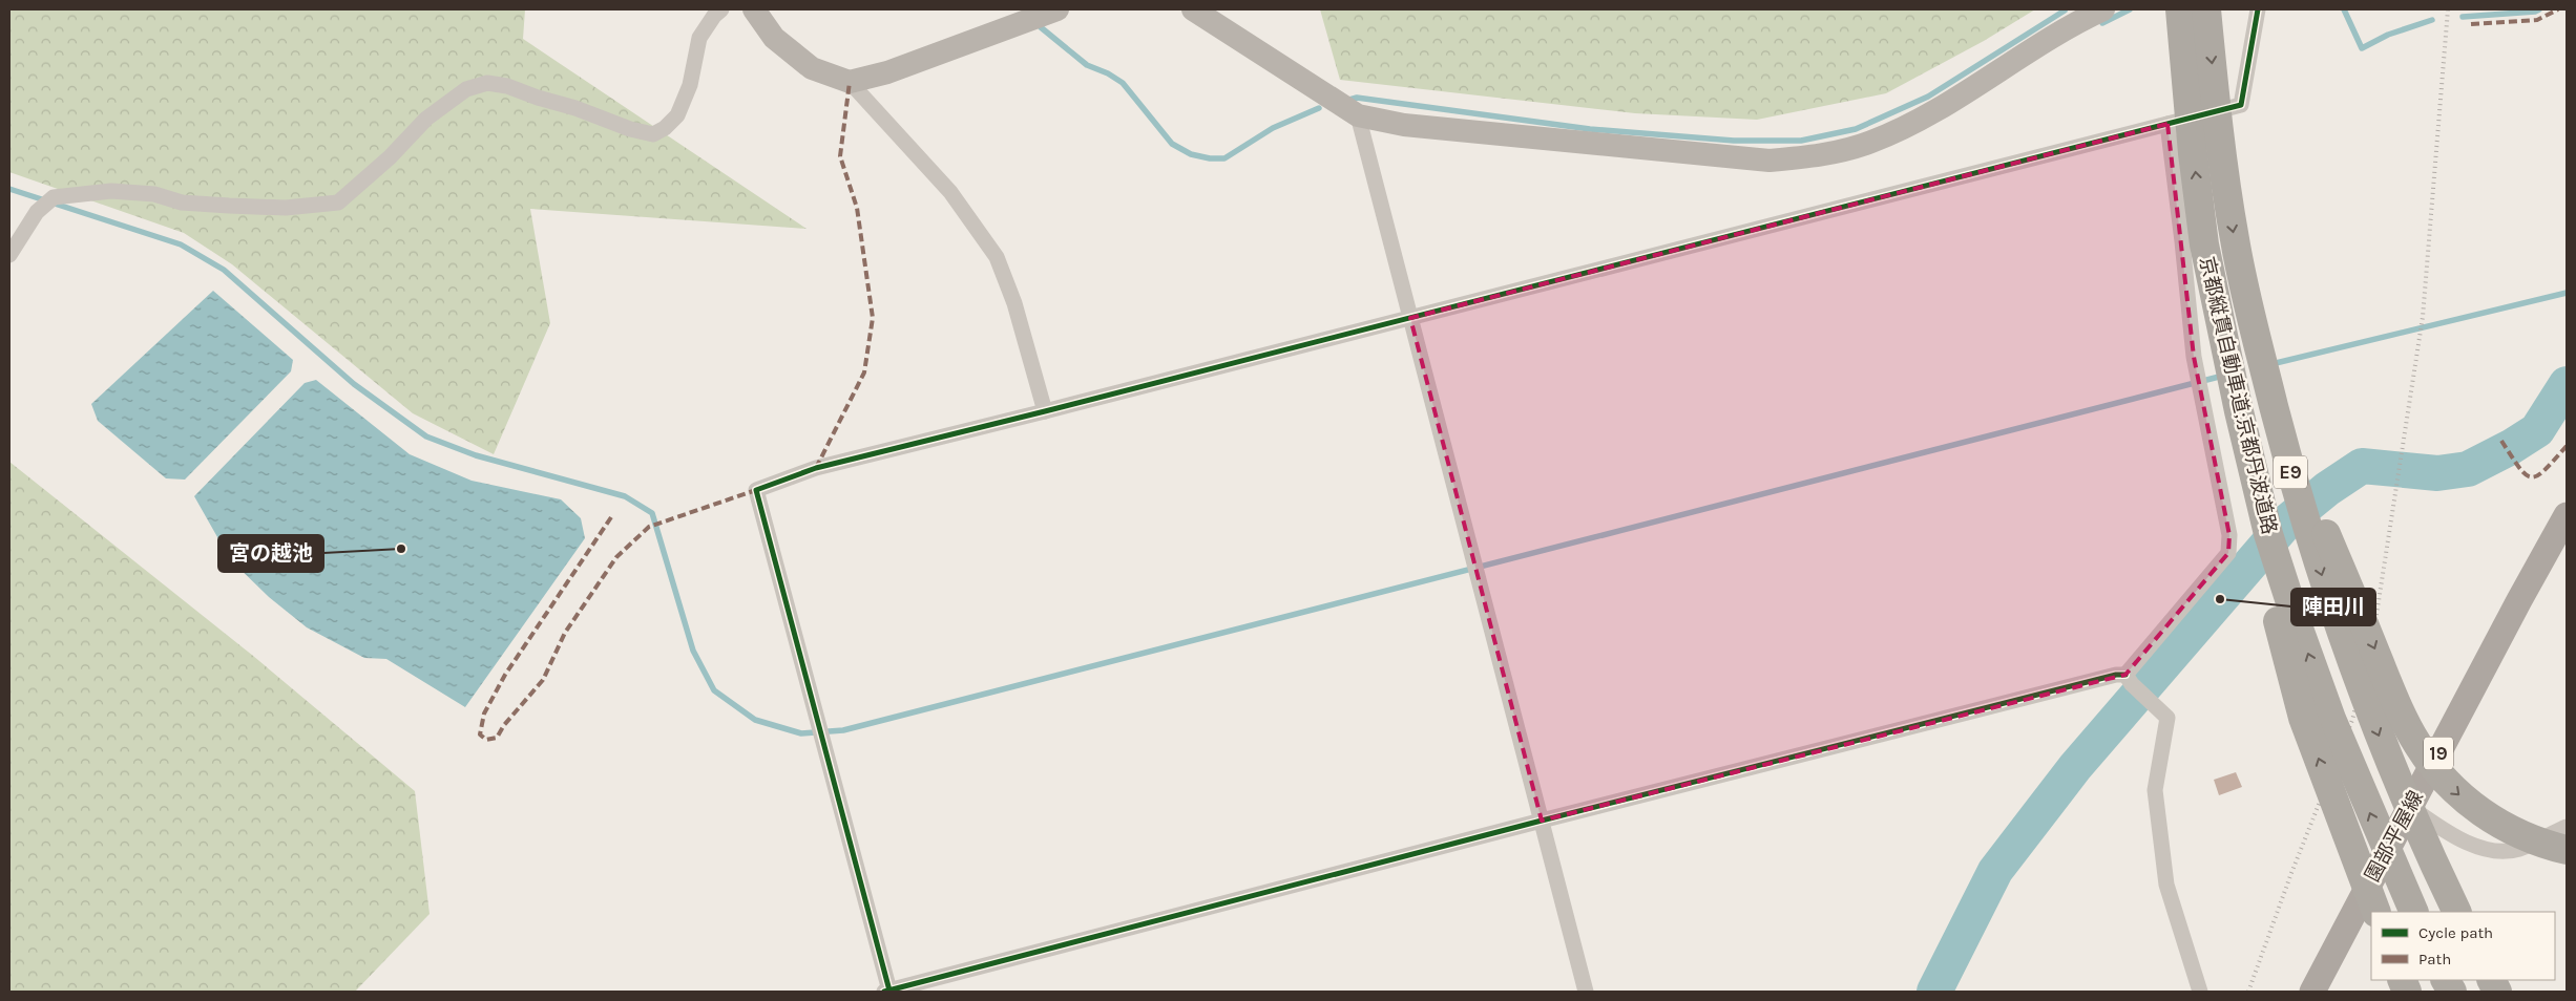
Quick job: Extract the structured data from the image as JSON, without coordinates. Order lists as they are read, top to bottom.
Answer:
{
  "streets": {
    "highway": ["京都縦貫自動車道;京都丹波道路", "E9"],
    "main road": ["19", "園部平屋線"]
  },
  "places": ["宮の越池", "陣田川"],
  "legend": ["Cycle path", "Path"]
}
